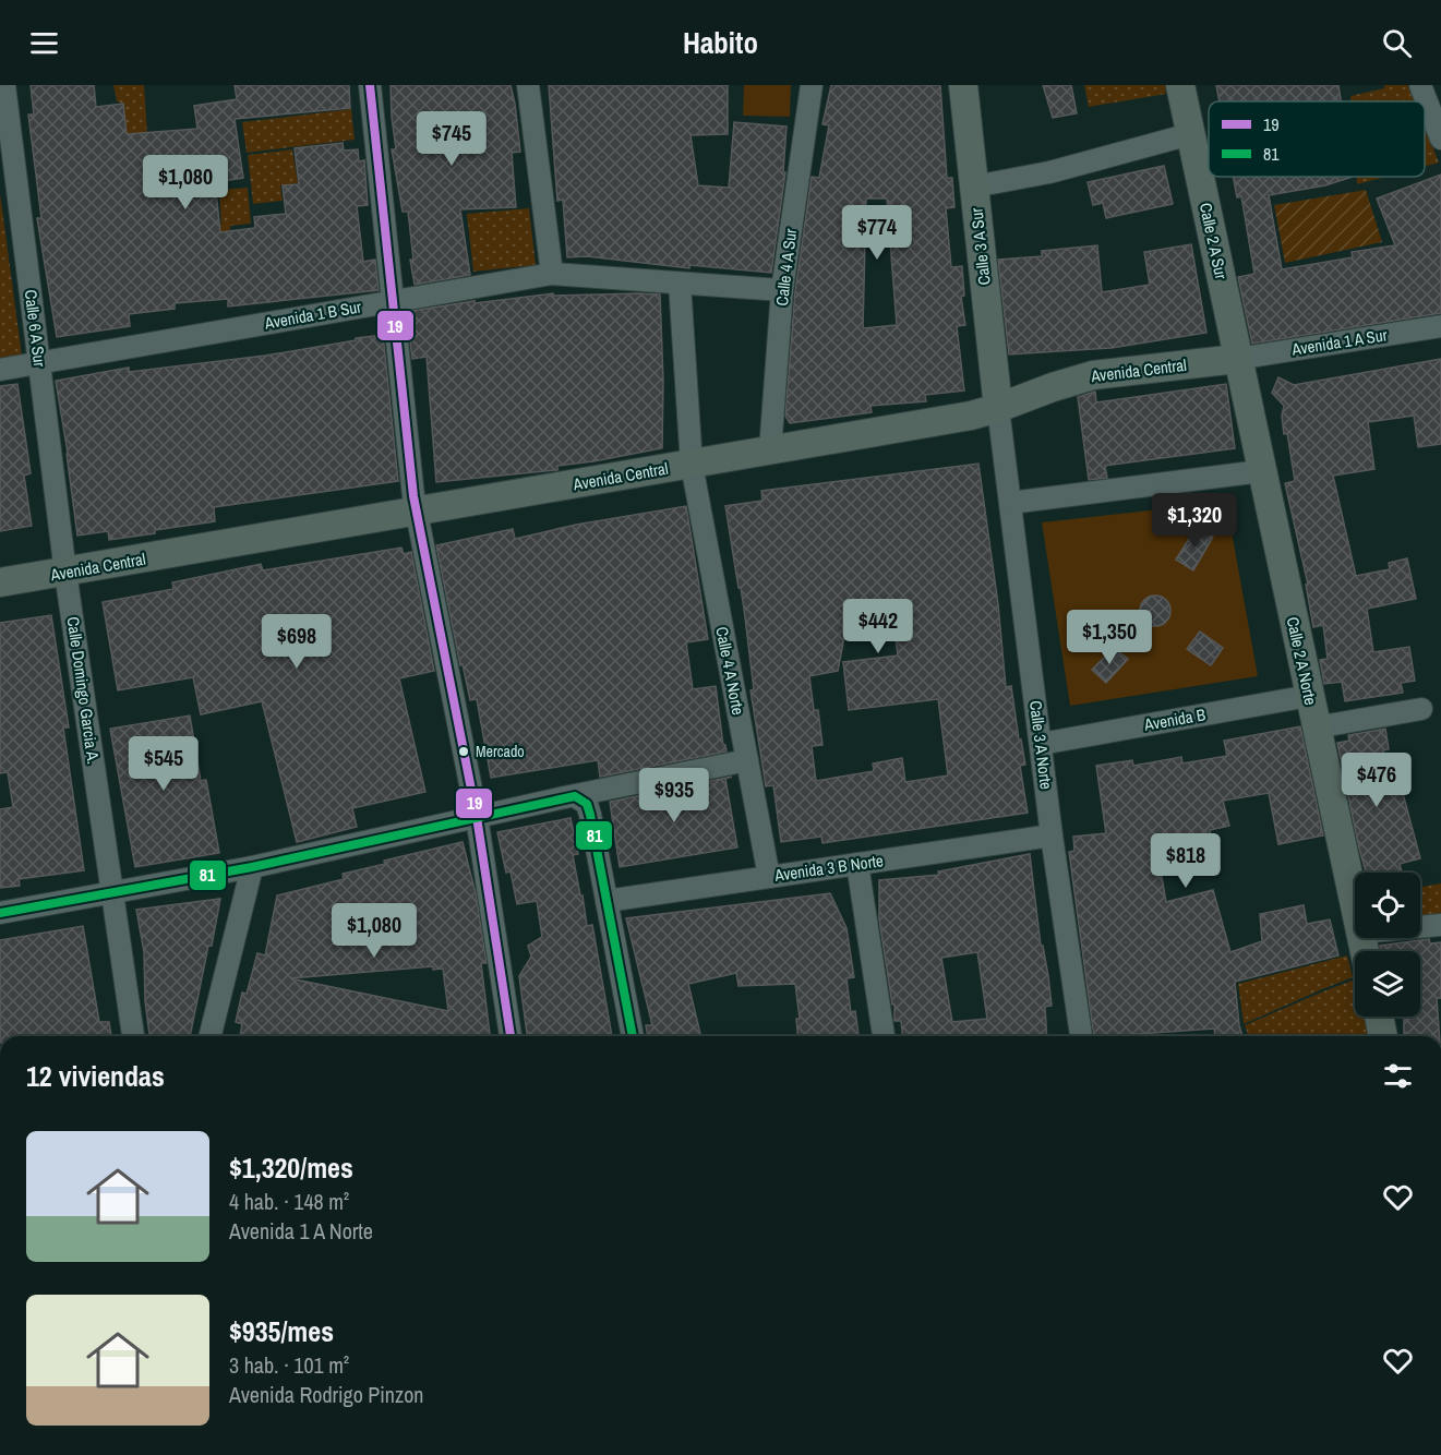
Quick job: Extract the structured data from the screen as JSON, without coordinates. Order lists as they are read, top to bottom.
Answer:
{
  "streets": {
    "main road": [
      "Calle 2 A Sur",
      "Calle 3 A Sur",
      "Avenida Central",
      "Calle 2 A Norte"
    ],
    "street": [
      "Calle 4 A Sur",
      "Avenida 1 B Sur",
      "Calle 6 A Sur",
      "Avenida 1 A Sur",
      "Calle 4 A Norte",
      "Calle Domingo Garcia A.",
      "Avenida B",
      "Calle 3 A Norte",
      "Avenida 3 B Norte"
    ]
  },
  "crossings": [
    ["Calle 2 A Sur", "Avenida 1 A Sur"],
    ["Calle 2 A Sur", "Avenida Central"],
    ["Calle 2 A Sur", "Calle 2 A Norte"],
    ["Calle 3 A Sur", "Avenida Central"],
    ["Calle 3 A Sur", "Calle 3 A Norte"],
    ["Calle 4 A Sur", "Avenida 1 B Sur"],
    ["Calle 4 A Sur", "Avenida Central"],
    ["Avenida 1 B Sur", "Calle 6 A Sur"],
    ["Calle 6 A Sur", "Avenida Central"],
    ["Calle 6 A Sur", "Calle Domingo Garcia A."],
    ["Avenida 1 A Sur", "Avenida Central"],
    ["Avenida 1 A Sur", "Calle 2 A Norte"],
    ["Avenida Central", "Calle 2 A Norte"],
    ["Avenida Central", "Calle 4 A Norte"],
    ["Avenida Central", "Calle Domingo Garcia A."],
    ["Avenida Central", "Calle 3 A Norte"],
    ["Calle 2 A Norte", "Avenida B"],
    ["Calle 4 A Norte", "Avenida 3 B Norte"],
    ["Avenida B", "Calle 3 A Norte"],
    ["Calle 3 A Norte", "Avenida 3 B Norte"]
  ],
  "places": ["Mercado"],
  "lines": ["transit line 19", "transit line 81"],
  "legend": ["19", "81"],
  "page": {
    "header": "Habito",
    "price": [
      "$745",
      "$1,080",
      "$774",
      "$1,320",
      "$442",
      "$1,350",
      "$698",
      "$545",
      "$476",
      "$935",
      "$818",
      "$1,080"
    ],
    "heading": "12 viviendas",
    "list": [
      {
        "name": "$1,320/mes",
        "note": "4 hab. · 148 m² · Avenida 1 A Norte"
      },
      {
        "name": "$935/mes",
        "note": "3 hab. · 101 m² · Avenida Rodrigo Pinzon"
      }
    ]
  }
}
